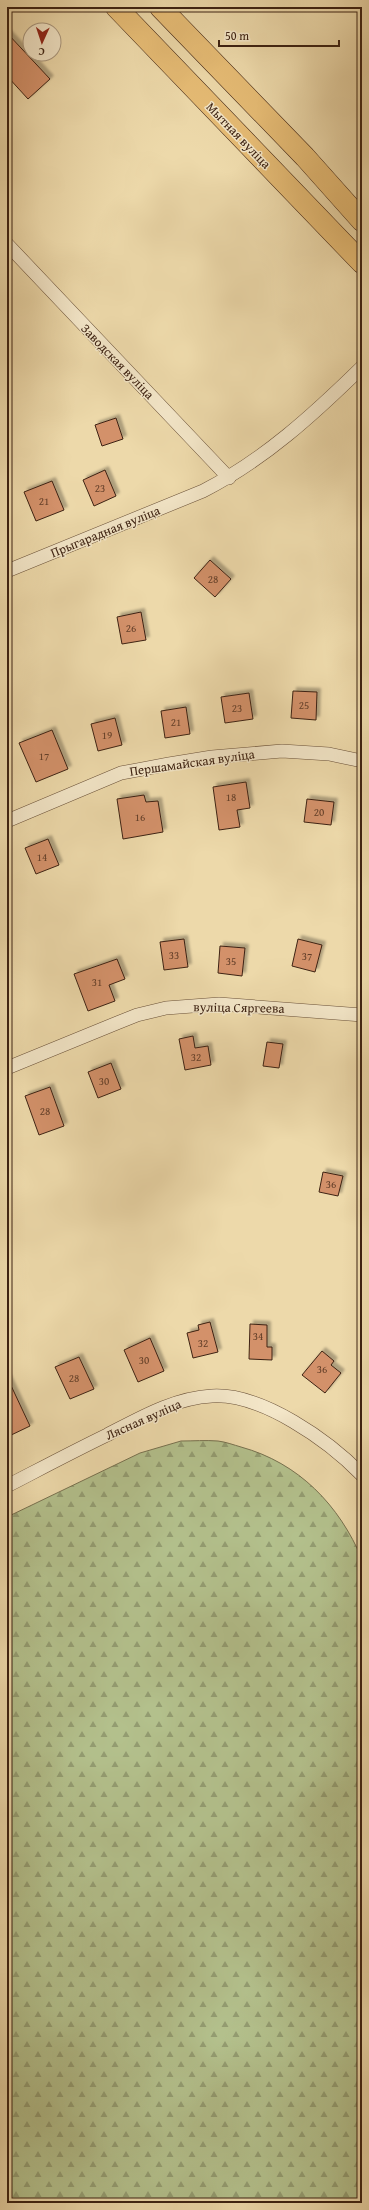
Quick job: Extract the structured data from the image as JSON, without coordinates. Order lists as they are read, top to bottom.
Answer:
{
  "streets": {
    "main road": ["Мытная вуліца"],
    "street": [
      "Заводская вуліца",
      "Прыгарадная вуліца",
      "Першамайская вуліца",
      "вуліца Сяргеева",
      "Лясная вуліца"
    ]
  },
  "crossings": [
    ["Заводская вуліца", "Прыгарадная вуліца"]
  ],
  "house_numbers": [
    "23",
    "21",
    "28",
    "26",
    "25",
    "23",
    "21",
    "19",
    "17",
    "18",
    "20",
    "16",
    "14",
    "33",
    "37",
    "35",
    "31",
    "32",
    "30",
    "28",
    "36",
    "34",
    "32",
    "30",
    "36",
    "28"
  ],
  "scale_bar": "50 m",
  "north": "bottom"
}
